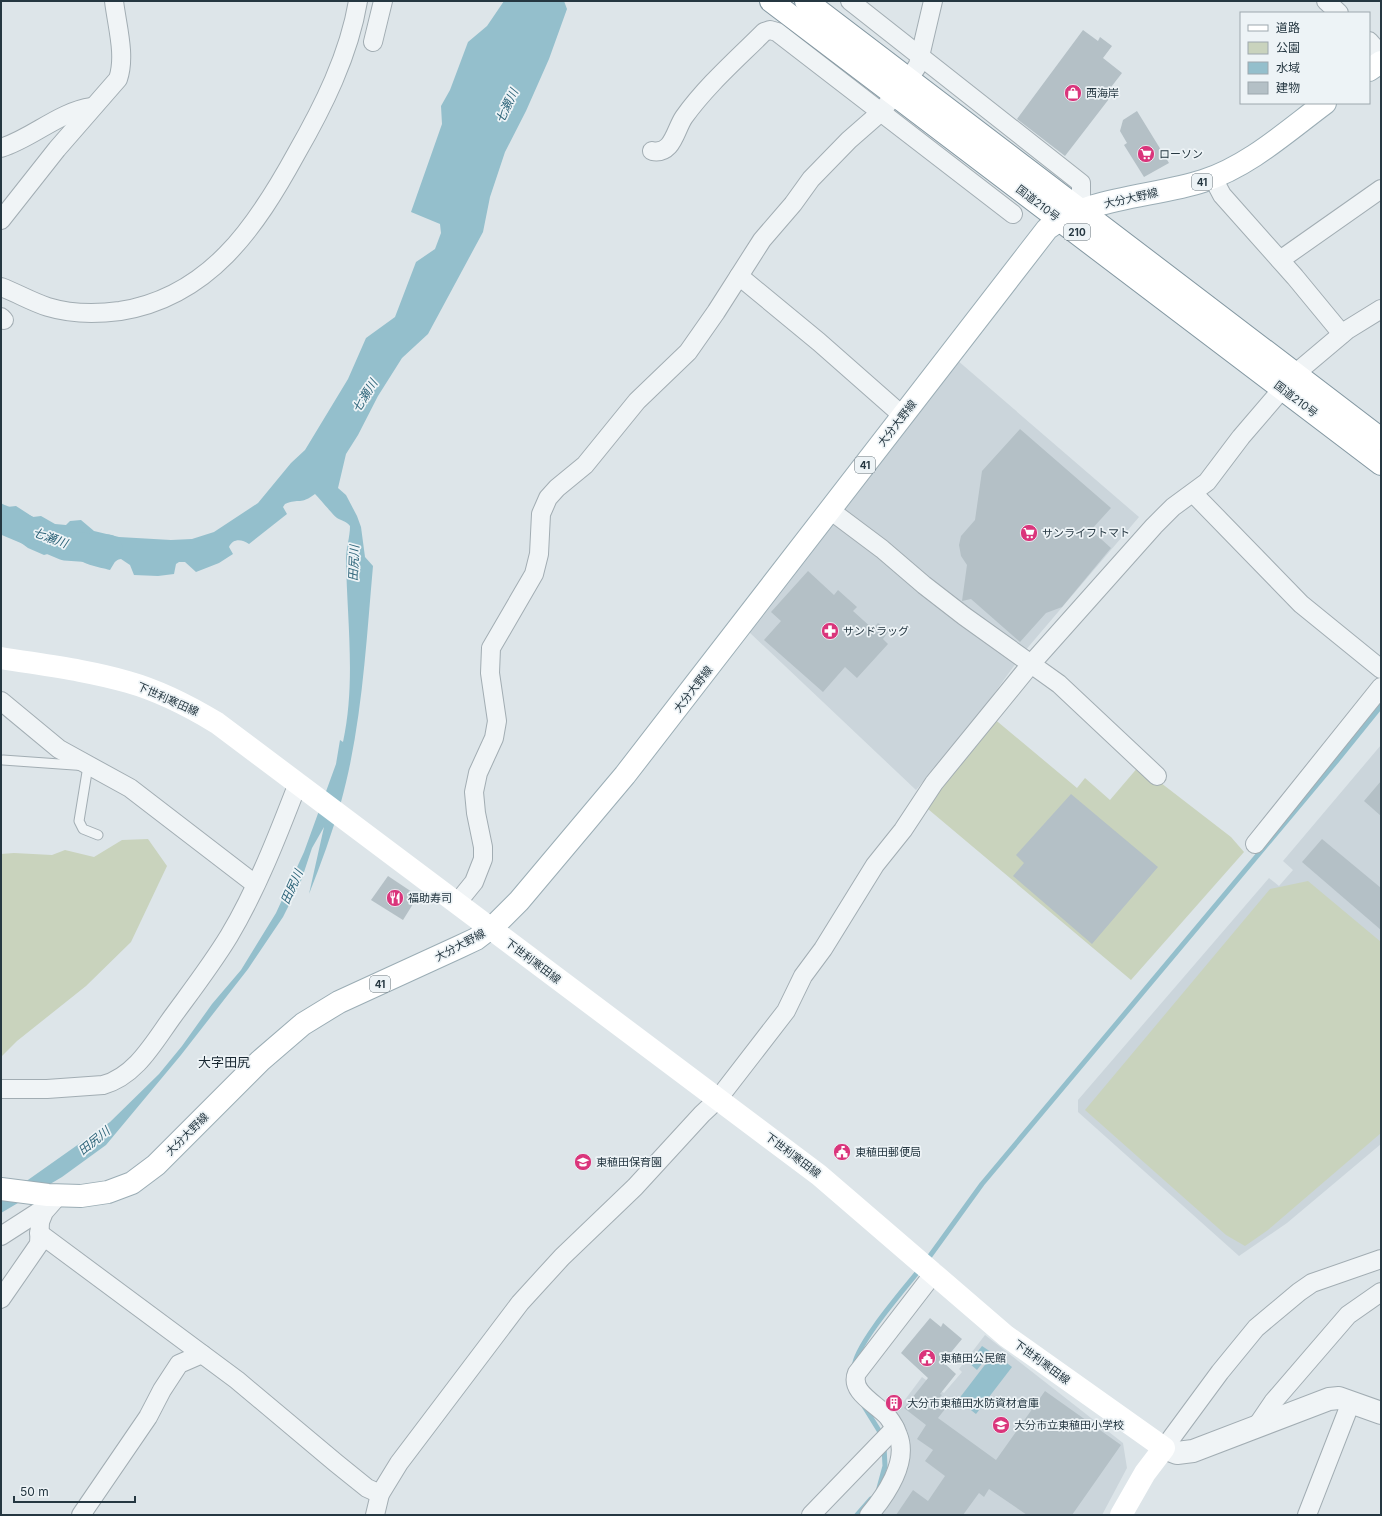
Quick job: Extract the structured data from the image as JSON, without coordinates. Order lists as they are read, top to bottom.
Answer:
{
  "streets": {
    "main road": [
      "41",
      "大分大野線",
      "国道210号",
      "210",
      "下世利寒田線"
    ]
  },
  "crossings": [
    ["大分大野線", "国道210号"],
    ["大分大野線", "下世利寒田線"]
  ],
  "districts": ["大字田尻"],
  "water": ["七瀬川", "田尻川"],
  "places": {
    "shop": ["西海岸"],
    "supermarket": ["ローソン", "サンライフトマト"],
    "pharmacy": ["サンドラッグ"],
    "restaurant": ["福助寿司"],
    "public building": ["東稙田郵便局", "東稙田公民館"],
    "school or university": ["東稙田保育園", "大分市立東稙田小学校"],
    "building": ["大分市東稙田水防資材倉庫"]
  },
  "legend": [
    "道路",
    "公園",
    "水域",
    "建物"
  ],
  "scale_bar": "50 m"
}
